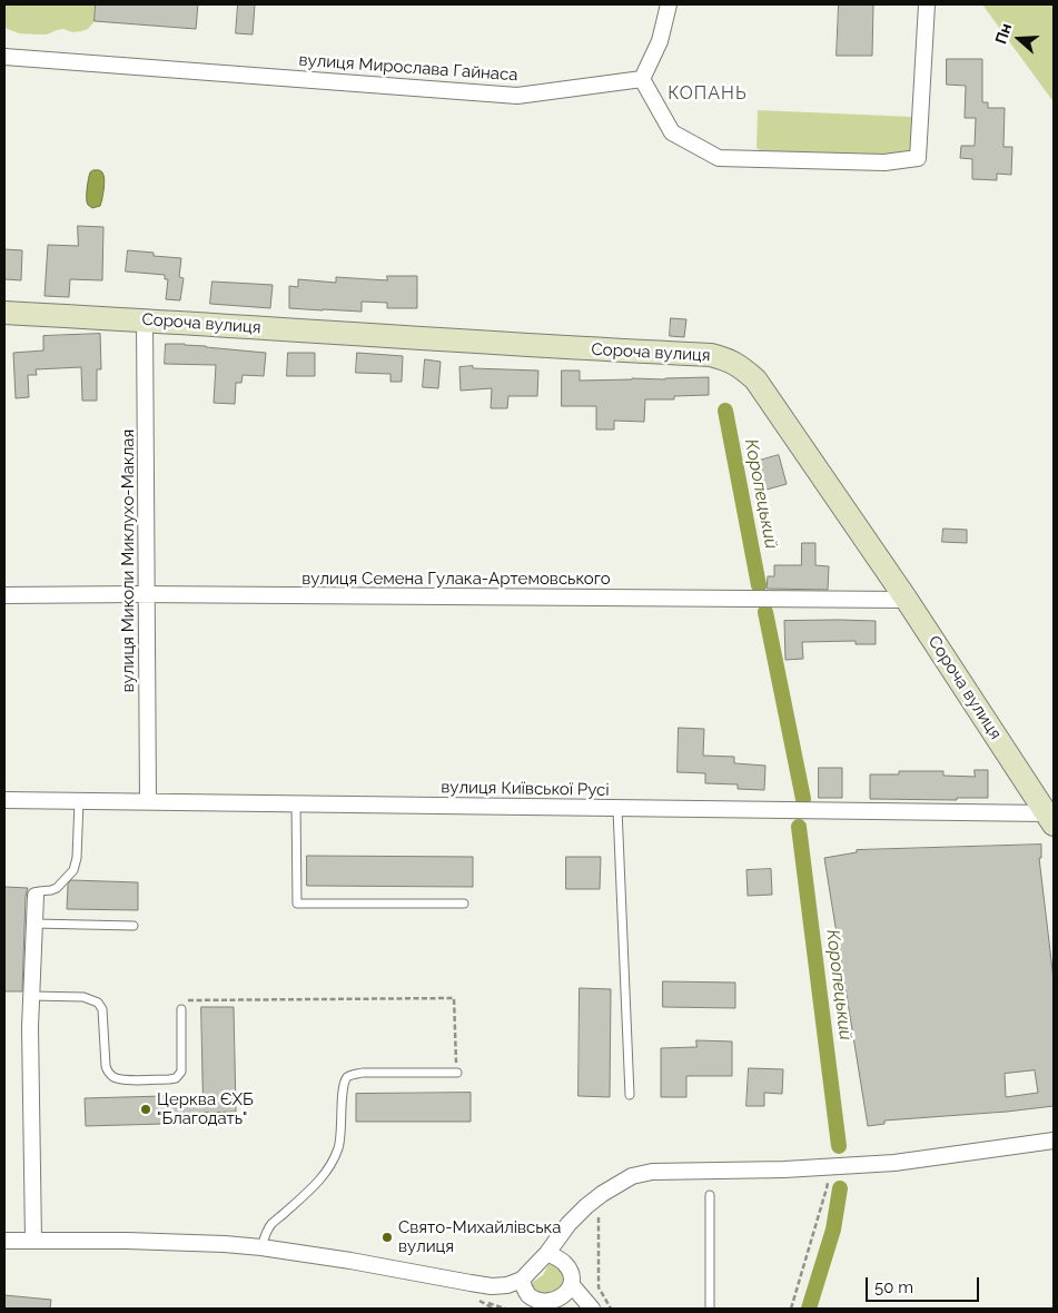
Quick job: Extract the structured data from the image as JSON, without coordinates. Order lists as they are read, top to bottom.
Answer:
{
  "streets": {
    "main road": ["Сороча вулиця"],
    "street": [
      "вулиця Мирослава Гайнаса",
      "вулиця Миколи Миклухо-Маклая",
      "вулиця Семена Гулака-Артемовського",
      "вулиця Київської Русі"
    ]
  },
  "crossings": [
    ["Сороча вулиця", "вулиця Миколи Миклухо-Маклая"],
    ["Сороча вулиця", "вулиця Семена Гулака-Артемовського"],
    ["Сороча вулиця", "вулиця Київської Русі"],
    ["вулиця Миколи Миклухо-Маклая", "вулиця Семена Гулака-Артемовського"],
    ["вулиця Миколи Миклухо-Маклая", "вулиця Київської Русі"]
  ],
  "districts": ["КОПАНЬ"],
  "water": ["Коропецький"],
  "places": ["Церква ЄХБ \"Благодать\"", "Свято-Михайлівська вулиця"],
  "scale_bar": "50 m",
  "north": "left"
}
